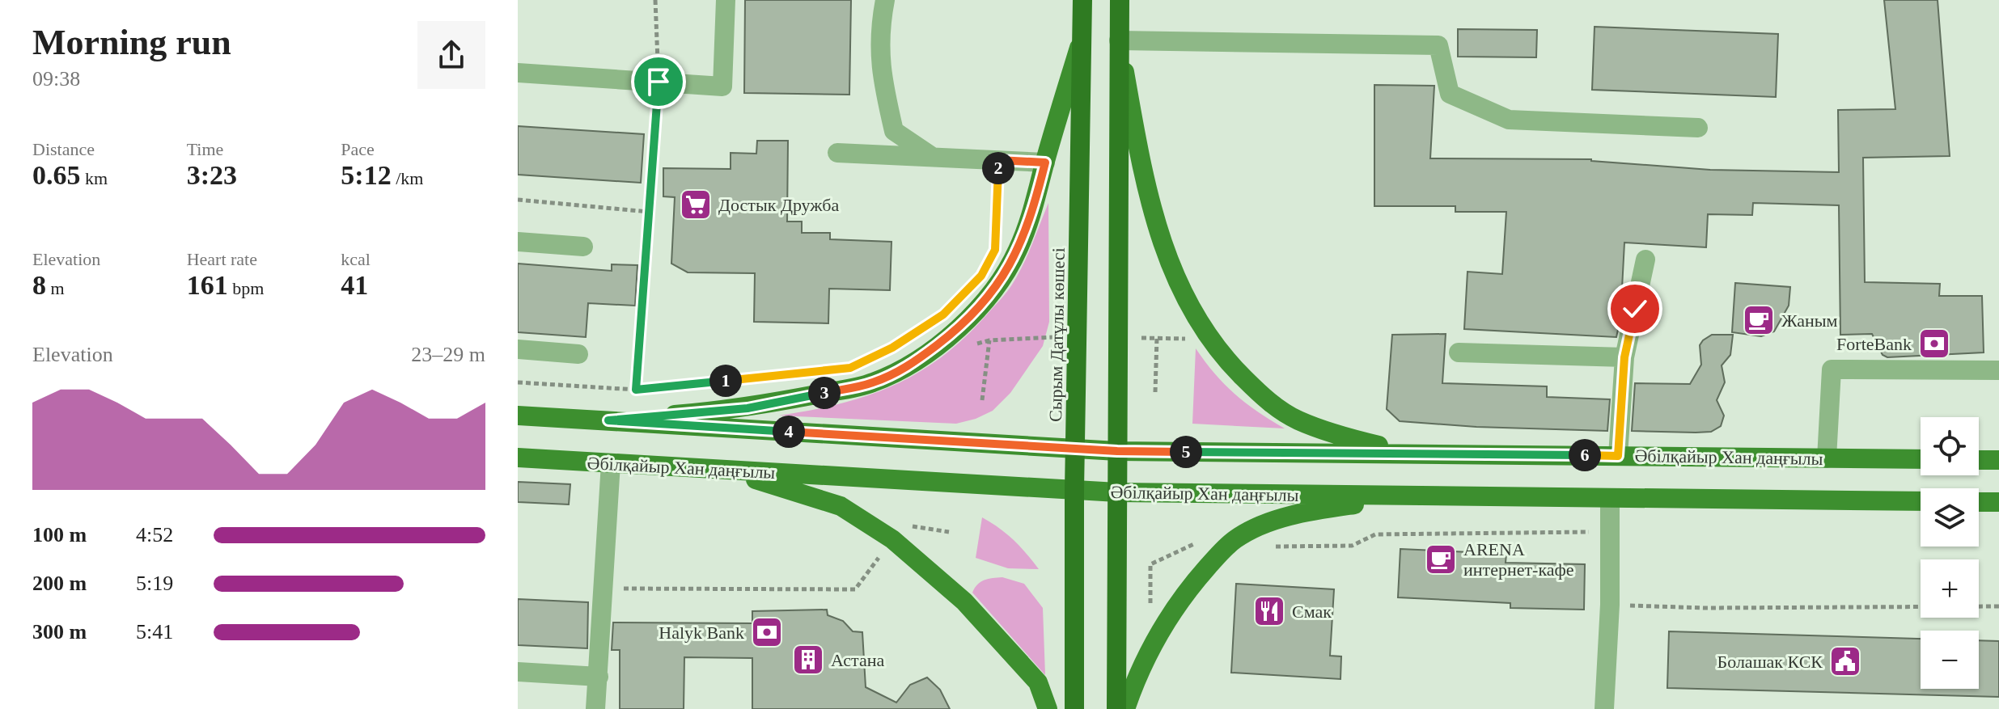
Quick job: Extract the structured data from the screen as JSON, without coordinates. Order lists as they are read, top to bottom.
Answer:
{
  "streets": {
    "highway": ["Сырым Датұлы көшесі"],
    "main road": ["Әбілқайыр Хан даңғылы"]
  },
  "crossings": [
    ["Сырым Датұлы көшесі", "Әбілқайыр Хан даңғылы"]
  ],
  "places": {
    "supermarket": ["Достык Дружба"],
    "cafe": ["Жаным", "ARENA интернет-кафе"],
    "bank": ["ForteBank", "Halyk Bank"],
    "restaurant": ["Смак"],
    "building": ["Астана"],
    "public building": ["Болашак КСК"]
  },
  "page": {
    "heading": ["Morning run", "09:38"],
    "stats": [
      ["Distance", "0.65 km"],
      ["Time", "3:23"],
      ["Pace", "5:12 /km"],
      ["Elevation", "8 m"],
      ["Heart rate", "161 bpm"],
      ["kcal", "41"]
    ],
    "pins": [
      "2",
      "1",
      "3",
      "4",
      "5",
      "6"
    ],
    "chart": ["Elevation", "23–29 m"],
    "map_buttons": ["+", "−"],
    "list": [
      {
        "name": "100 m",
        "note": "4:52"
      },
      {
        "name": "200 m",
        "note": "5:19"
      },
      {
        "name": "300 m",
        "note": "5:41"
      }
    ]
  }
}
